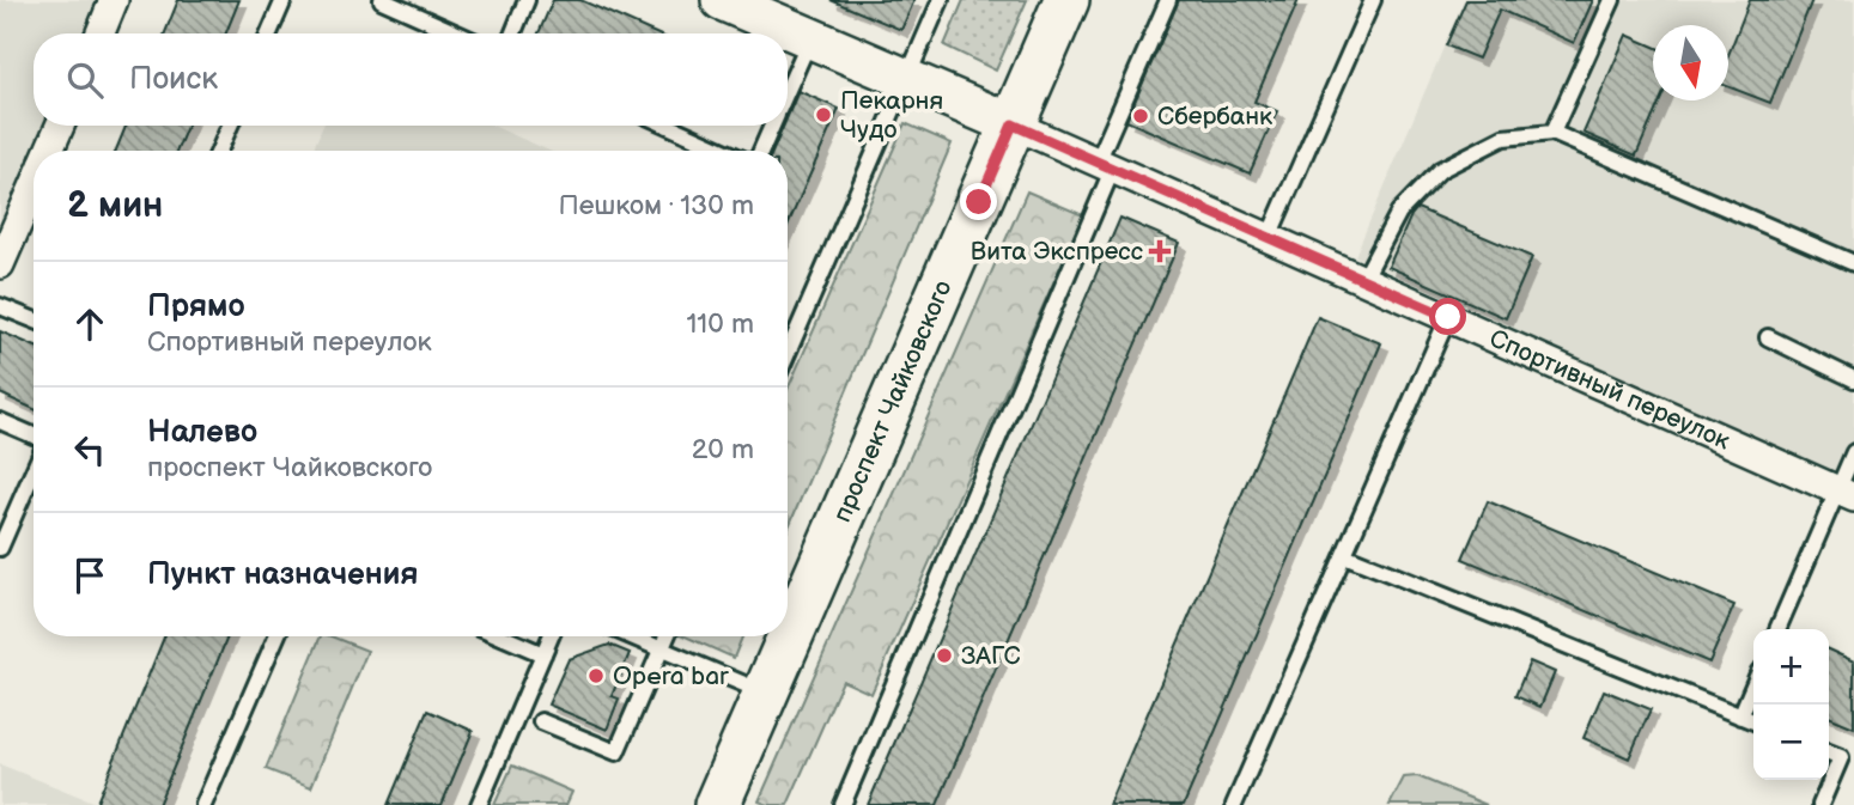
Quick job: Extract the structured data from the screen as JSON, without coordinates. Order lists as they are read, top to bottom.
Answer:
{
  "streets": {
    "main road": ["проспект Чайковского"],
    "street": ["Спортивный переулок"]
  },
  "crossings": [
    ["Спортивный переулок", "проспект Чайковского"]
  ],
  "places": {
    "other": [
      "Пекарня Чудо",
      "Сбербанк",
      "ЗАГС",
      "Opera bar"
    ],
    "health": ["Вита Экспресс"]
  },
  "north": "bottom",
  "page": {
    "search": "Поиск",
    "heading": ["2 мин", "Пешком · 130 m"],
    "list": [
      ["Прямо", "Спортивный переулок", "110 m"],
      ["Налево", "проспект Чайковского", "20 m"],
      "Пункт назначения"
    ],
    "map_buttons": ["+", "−"]
  }
}
